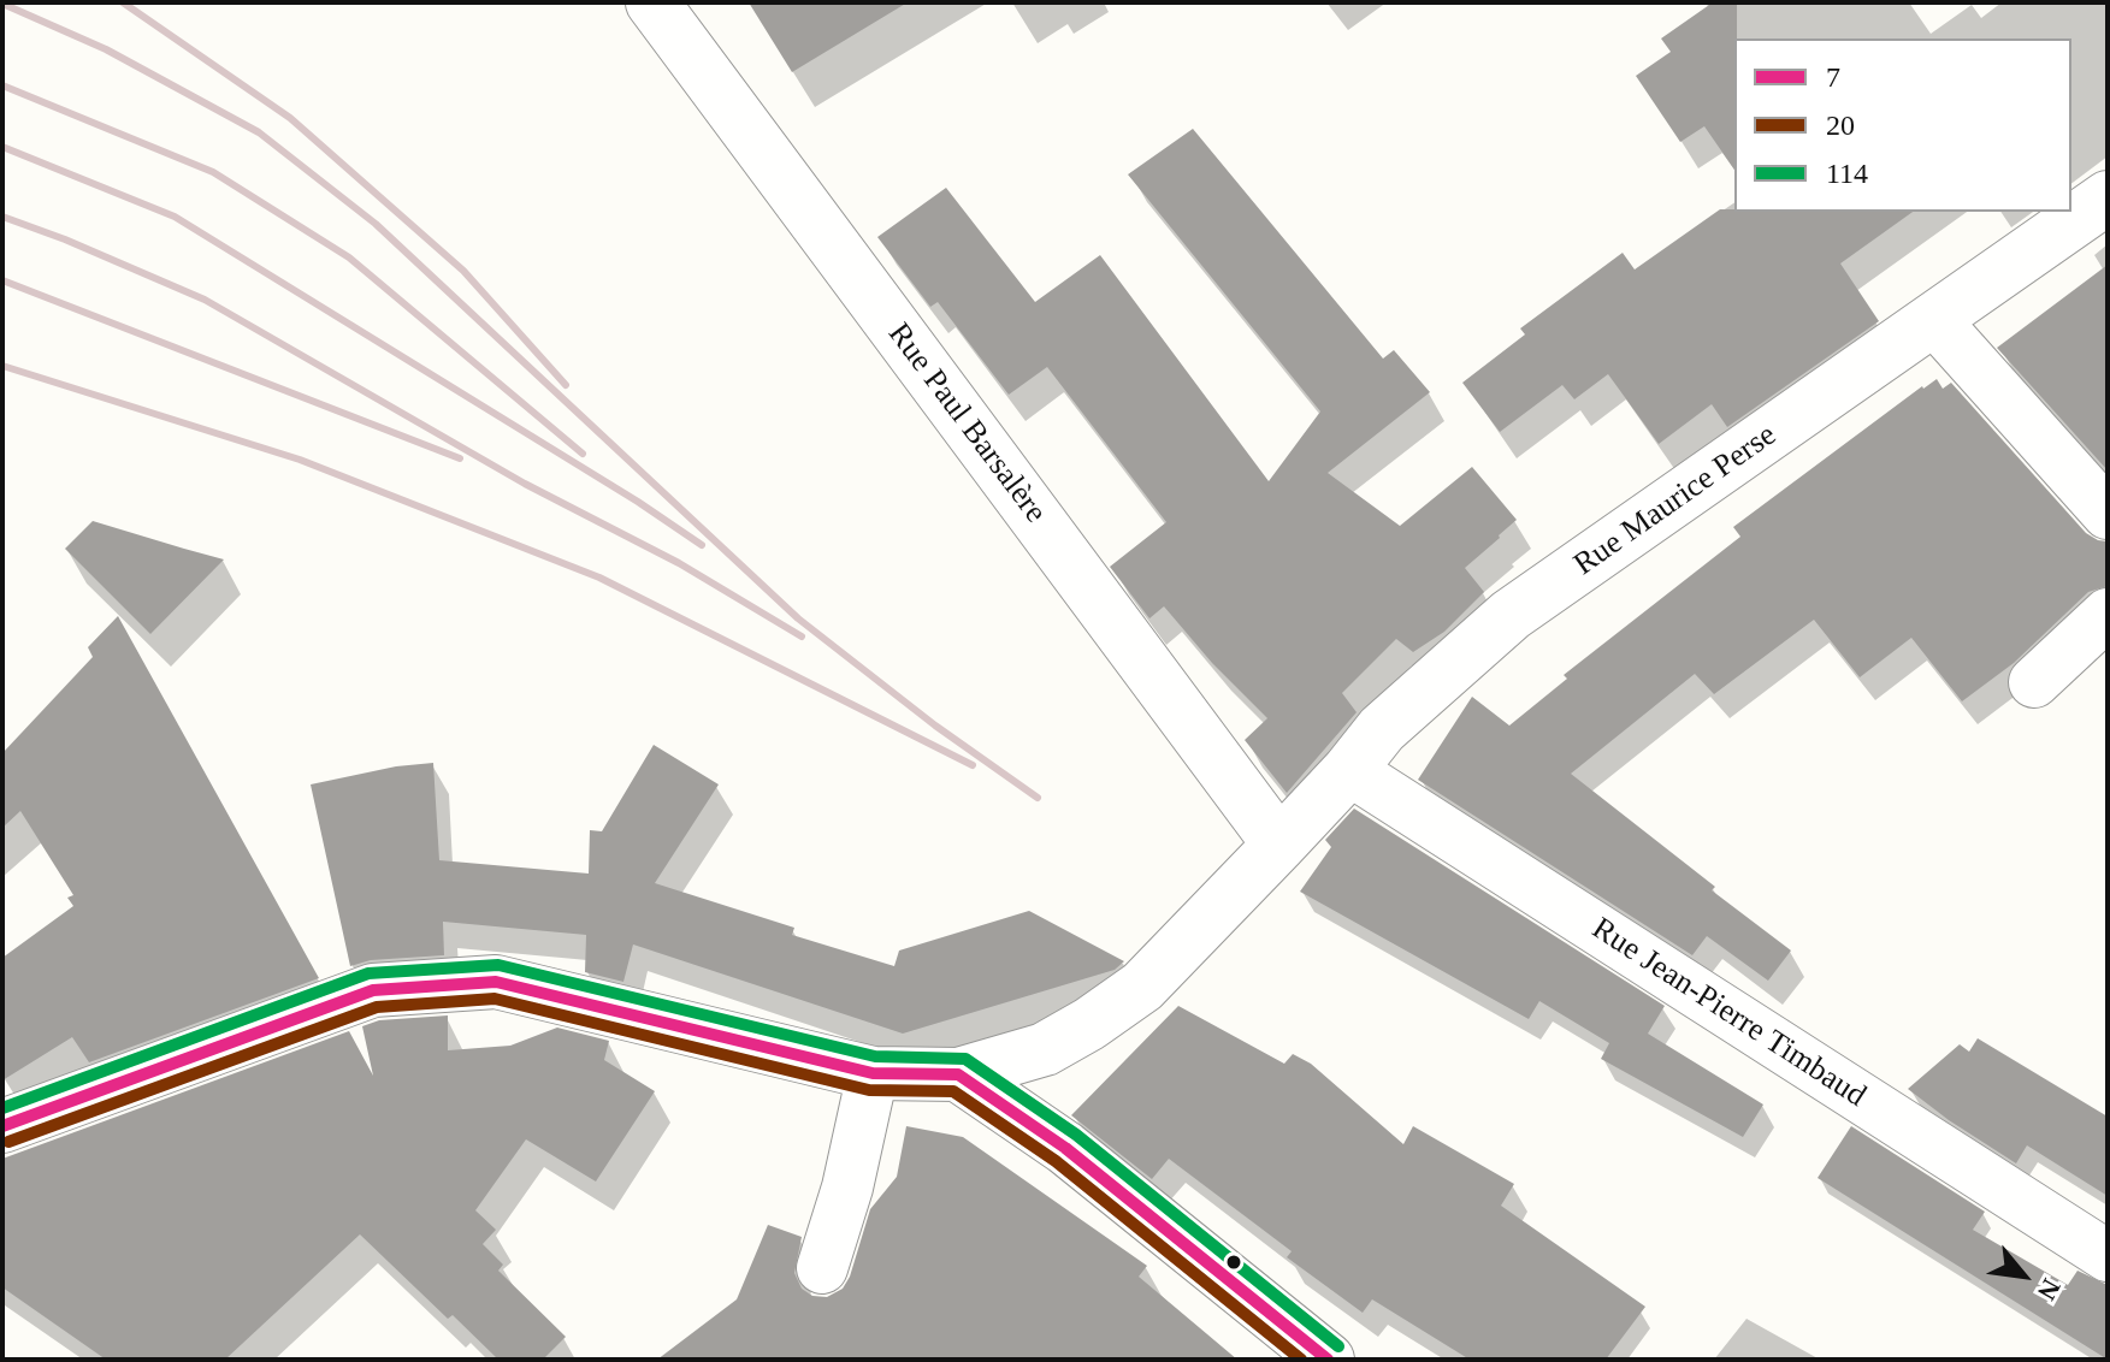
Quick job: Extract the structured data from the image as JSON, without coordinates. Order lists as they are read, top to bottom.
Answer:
{
  "streets": {
    "street": ["Rue Paul Barsalère", "Rue Maurice Perse", "Rue Jean-Pierre Timbaud"]
  },
  "crossings": [
    ["Rue Paul Barsalère", "Rue Maurice Perse"],
    ["Rue Maurice Perse", "Rue Jean-Pierre Timbaud"]
  ],
  "lines": ["transit line 114", "transit line 7", "transit line 20"],
  "legend": ["7", "20", "114"],
  "north": "bottom right"
}
